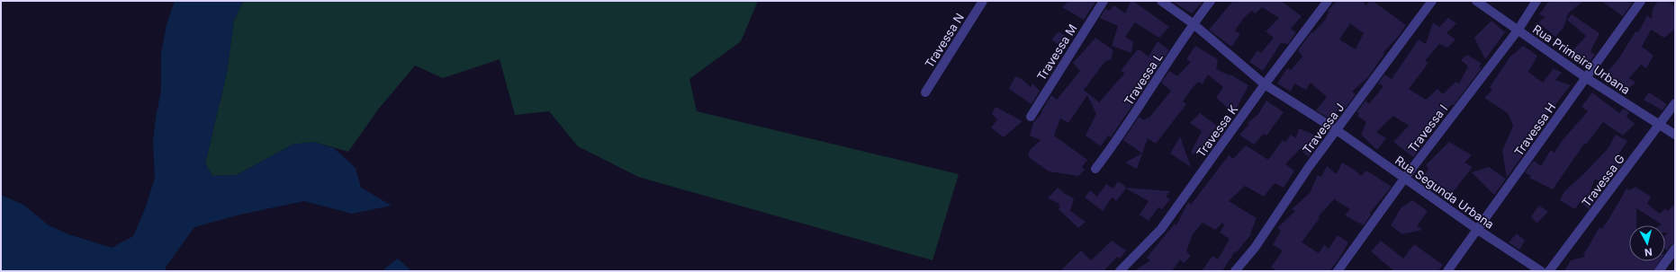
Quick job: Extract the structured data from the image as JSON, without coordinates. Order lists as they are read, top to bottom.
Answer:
{
  "streets": {
    "street": [
      "Travessa N",
      "Travessa M",
      "Rua Primeira Urbana",
      "Travessa L",
      "Travessa J",
      "Travessa I",
      "Travessa H",
      "Travessa K",
      "Travessa G",
      "Rua Segunda Urbana"
    ]
  },
  "crossings": [
    ["Rua Primeira Urbana", "Travessa I"],
    ["Rua Primeira Urbana", "Travessa H"],
    ["Rua Primeira Urbana", "Travessa G"],
    ["Travessa L", "Rua Segunda Urbana"],
    ["Travessa J", "Rua Segunda Urbana"],
    ["Travessa I", "Rua Segunda Urbana"],
    ["Travessa H", "Rua Segunda Urbana"],
    ["Travessa K", "Rua Segunda Urbana"]
  ],
  "north": "bottom"
}
